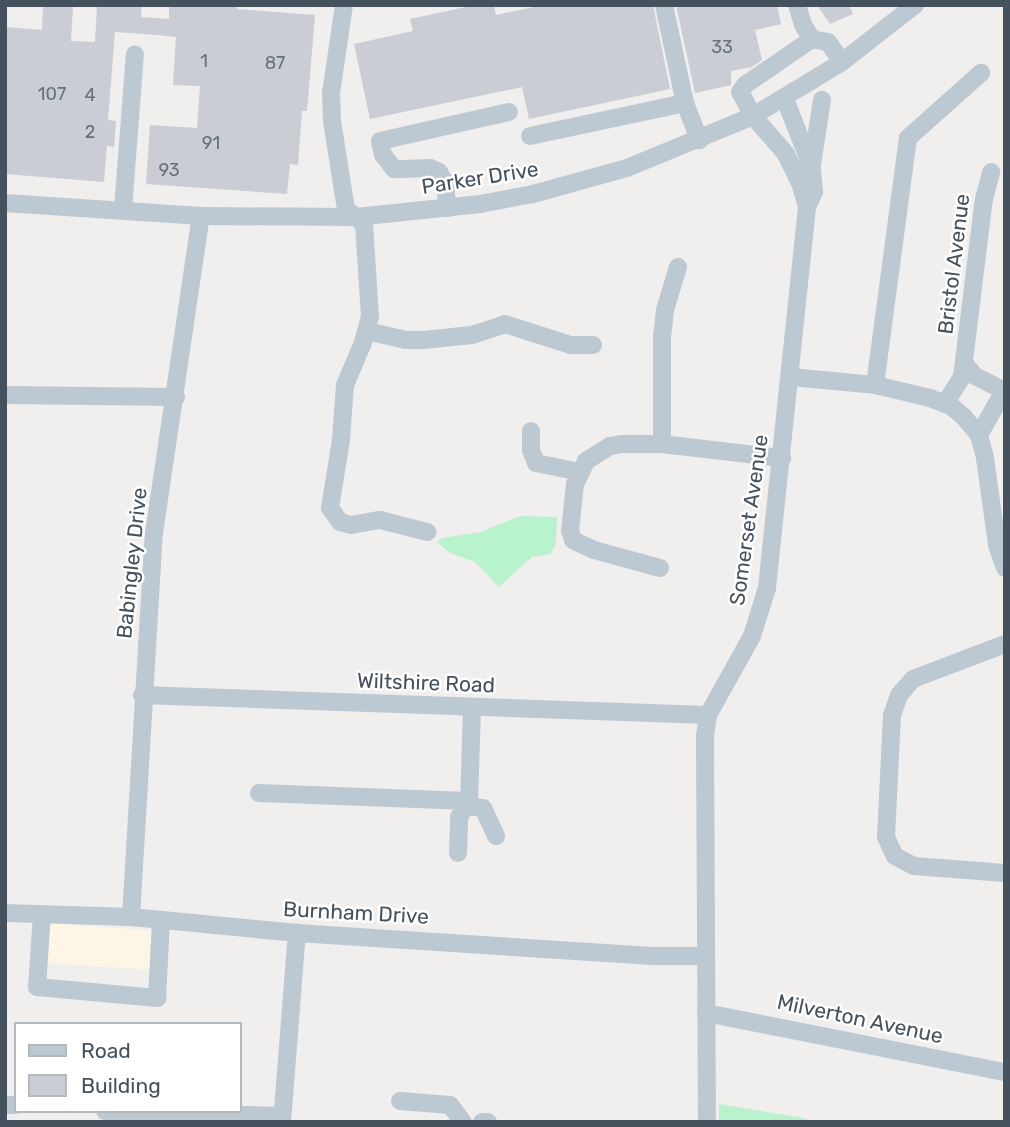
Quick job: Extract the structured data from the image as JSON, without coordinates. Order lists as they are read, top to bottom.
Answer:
{
  "streets": {
    "street": [
      "Parker Drive",
      "Bristol Avenue",
      "Somerset Avenue",
      "Babingley Drive",
      "Wiltshire Road",
      "Burnham Drive",
      "Milverton Avenue"
    ]
  },
  "crossings": [
    ["Parker Drive", "Somerset Avenue"],
    ["Parker Drive", "Babingley Drive"],
    ["Somerset Avenue", "Wiltshire Road"],
    ["Somerset Avenue", "Burnham Drive"],
    ["Somerset Avenue", "Milverton Avenue"],
    ["Babingley Drive", "Wiltshire Road"],
    ["Babingley Drive", "Burnham Drive"]
  ],
  "house_numbers": [
    "33",
    "1",
    "87",
    "107",
    "4",
    "2",
    "91",
    "93"
  ],
  "legend": ["Road", "Building"]
}
